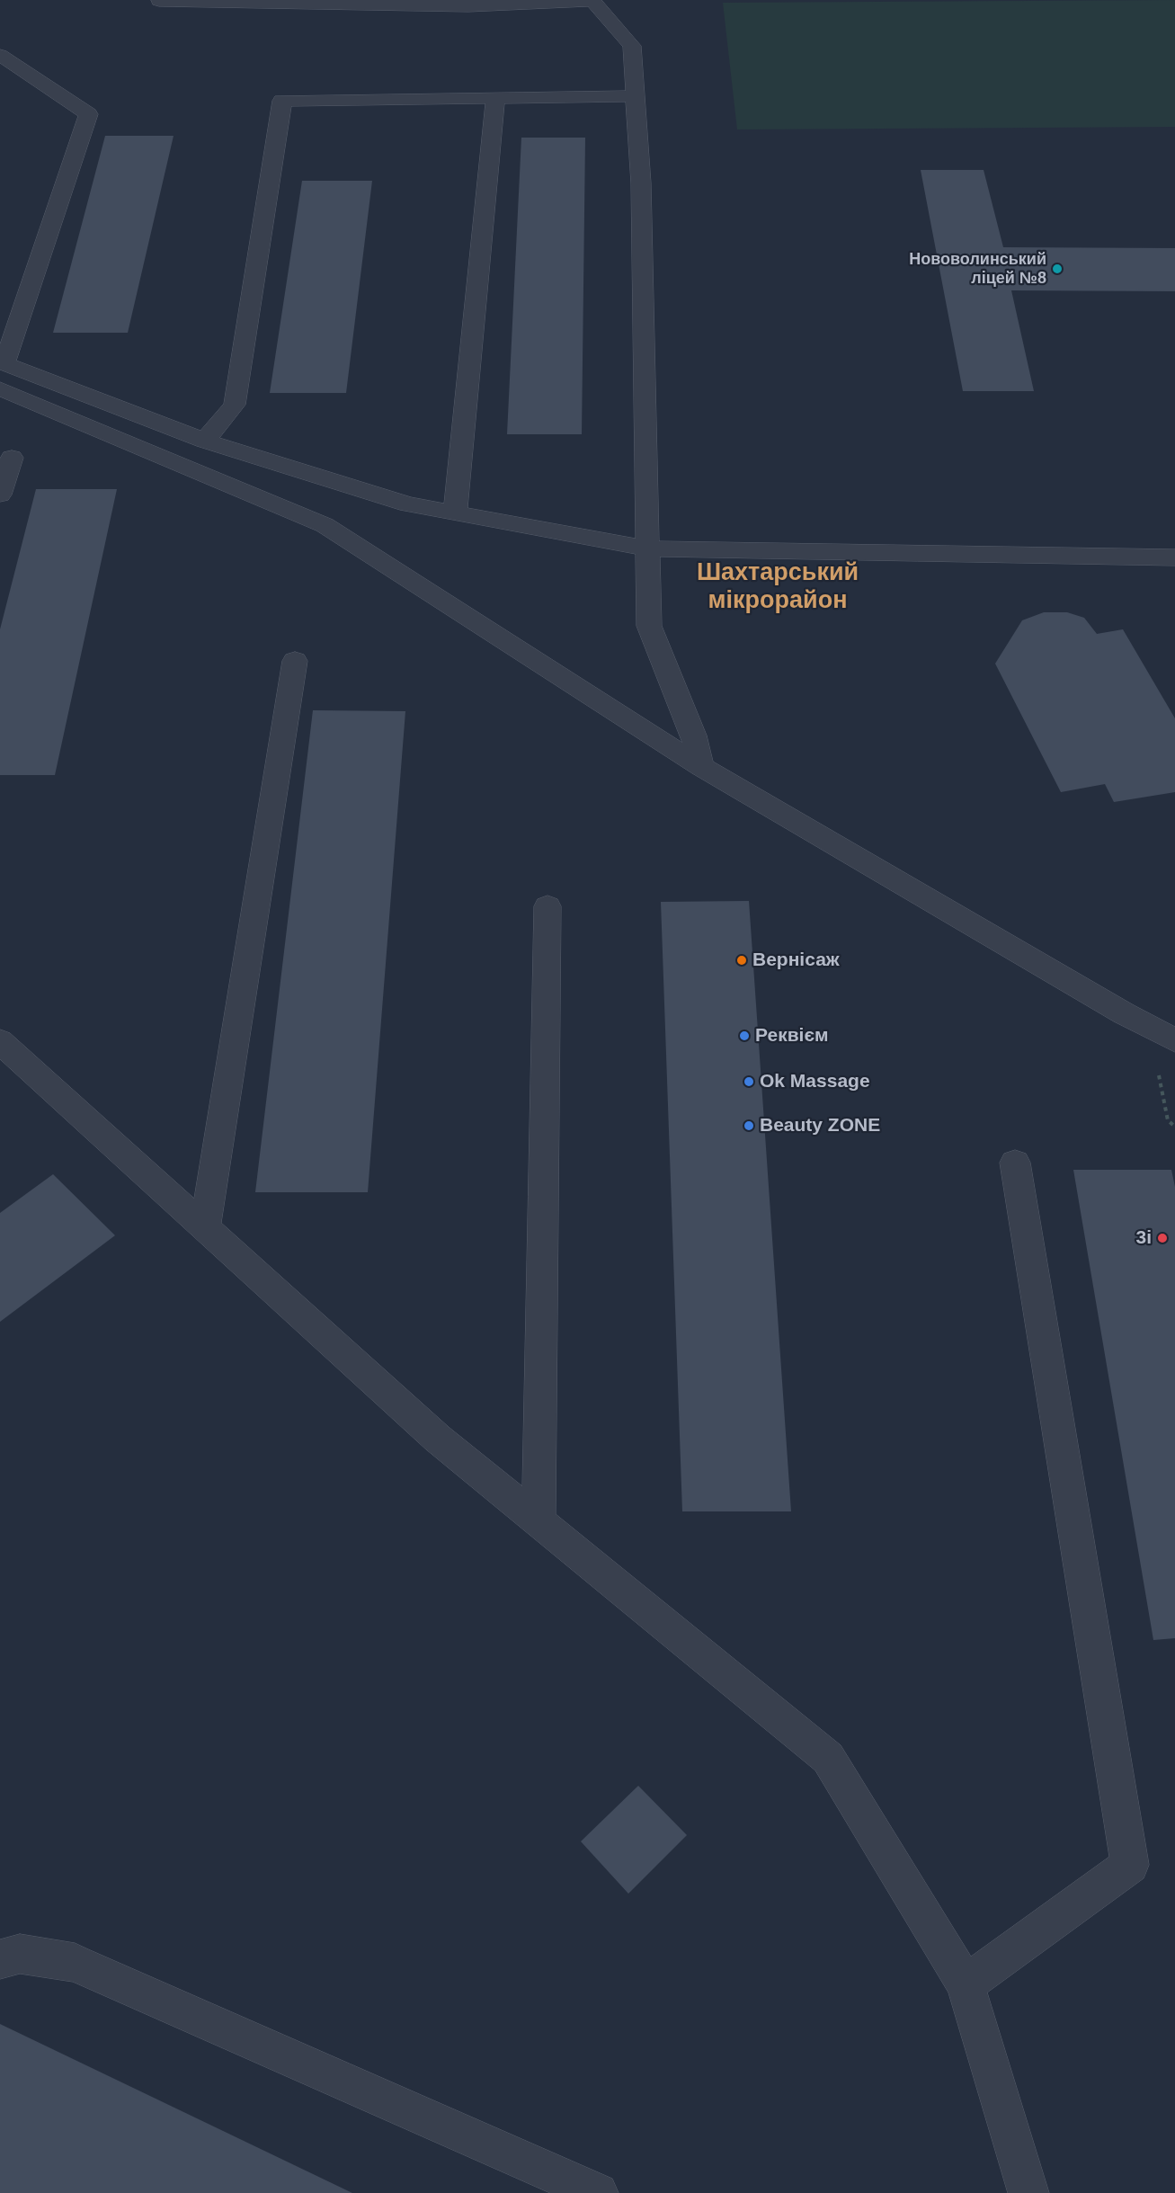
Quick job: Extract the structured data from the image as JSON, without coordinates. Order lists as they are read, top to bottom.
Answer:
{
  "districts": ["Шахтарський мікрорайон"],
  "places": [
    "Нововолинський ліцей №8",
    "Вернісаж",
    "Реквієм",
    "Ok Massage",
    "Beauty ZONE",
    "3і"
  ]
}
